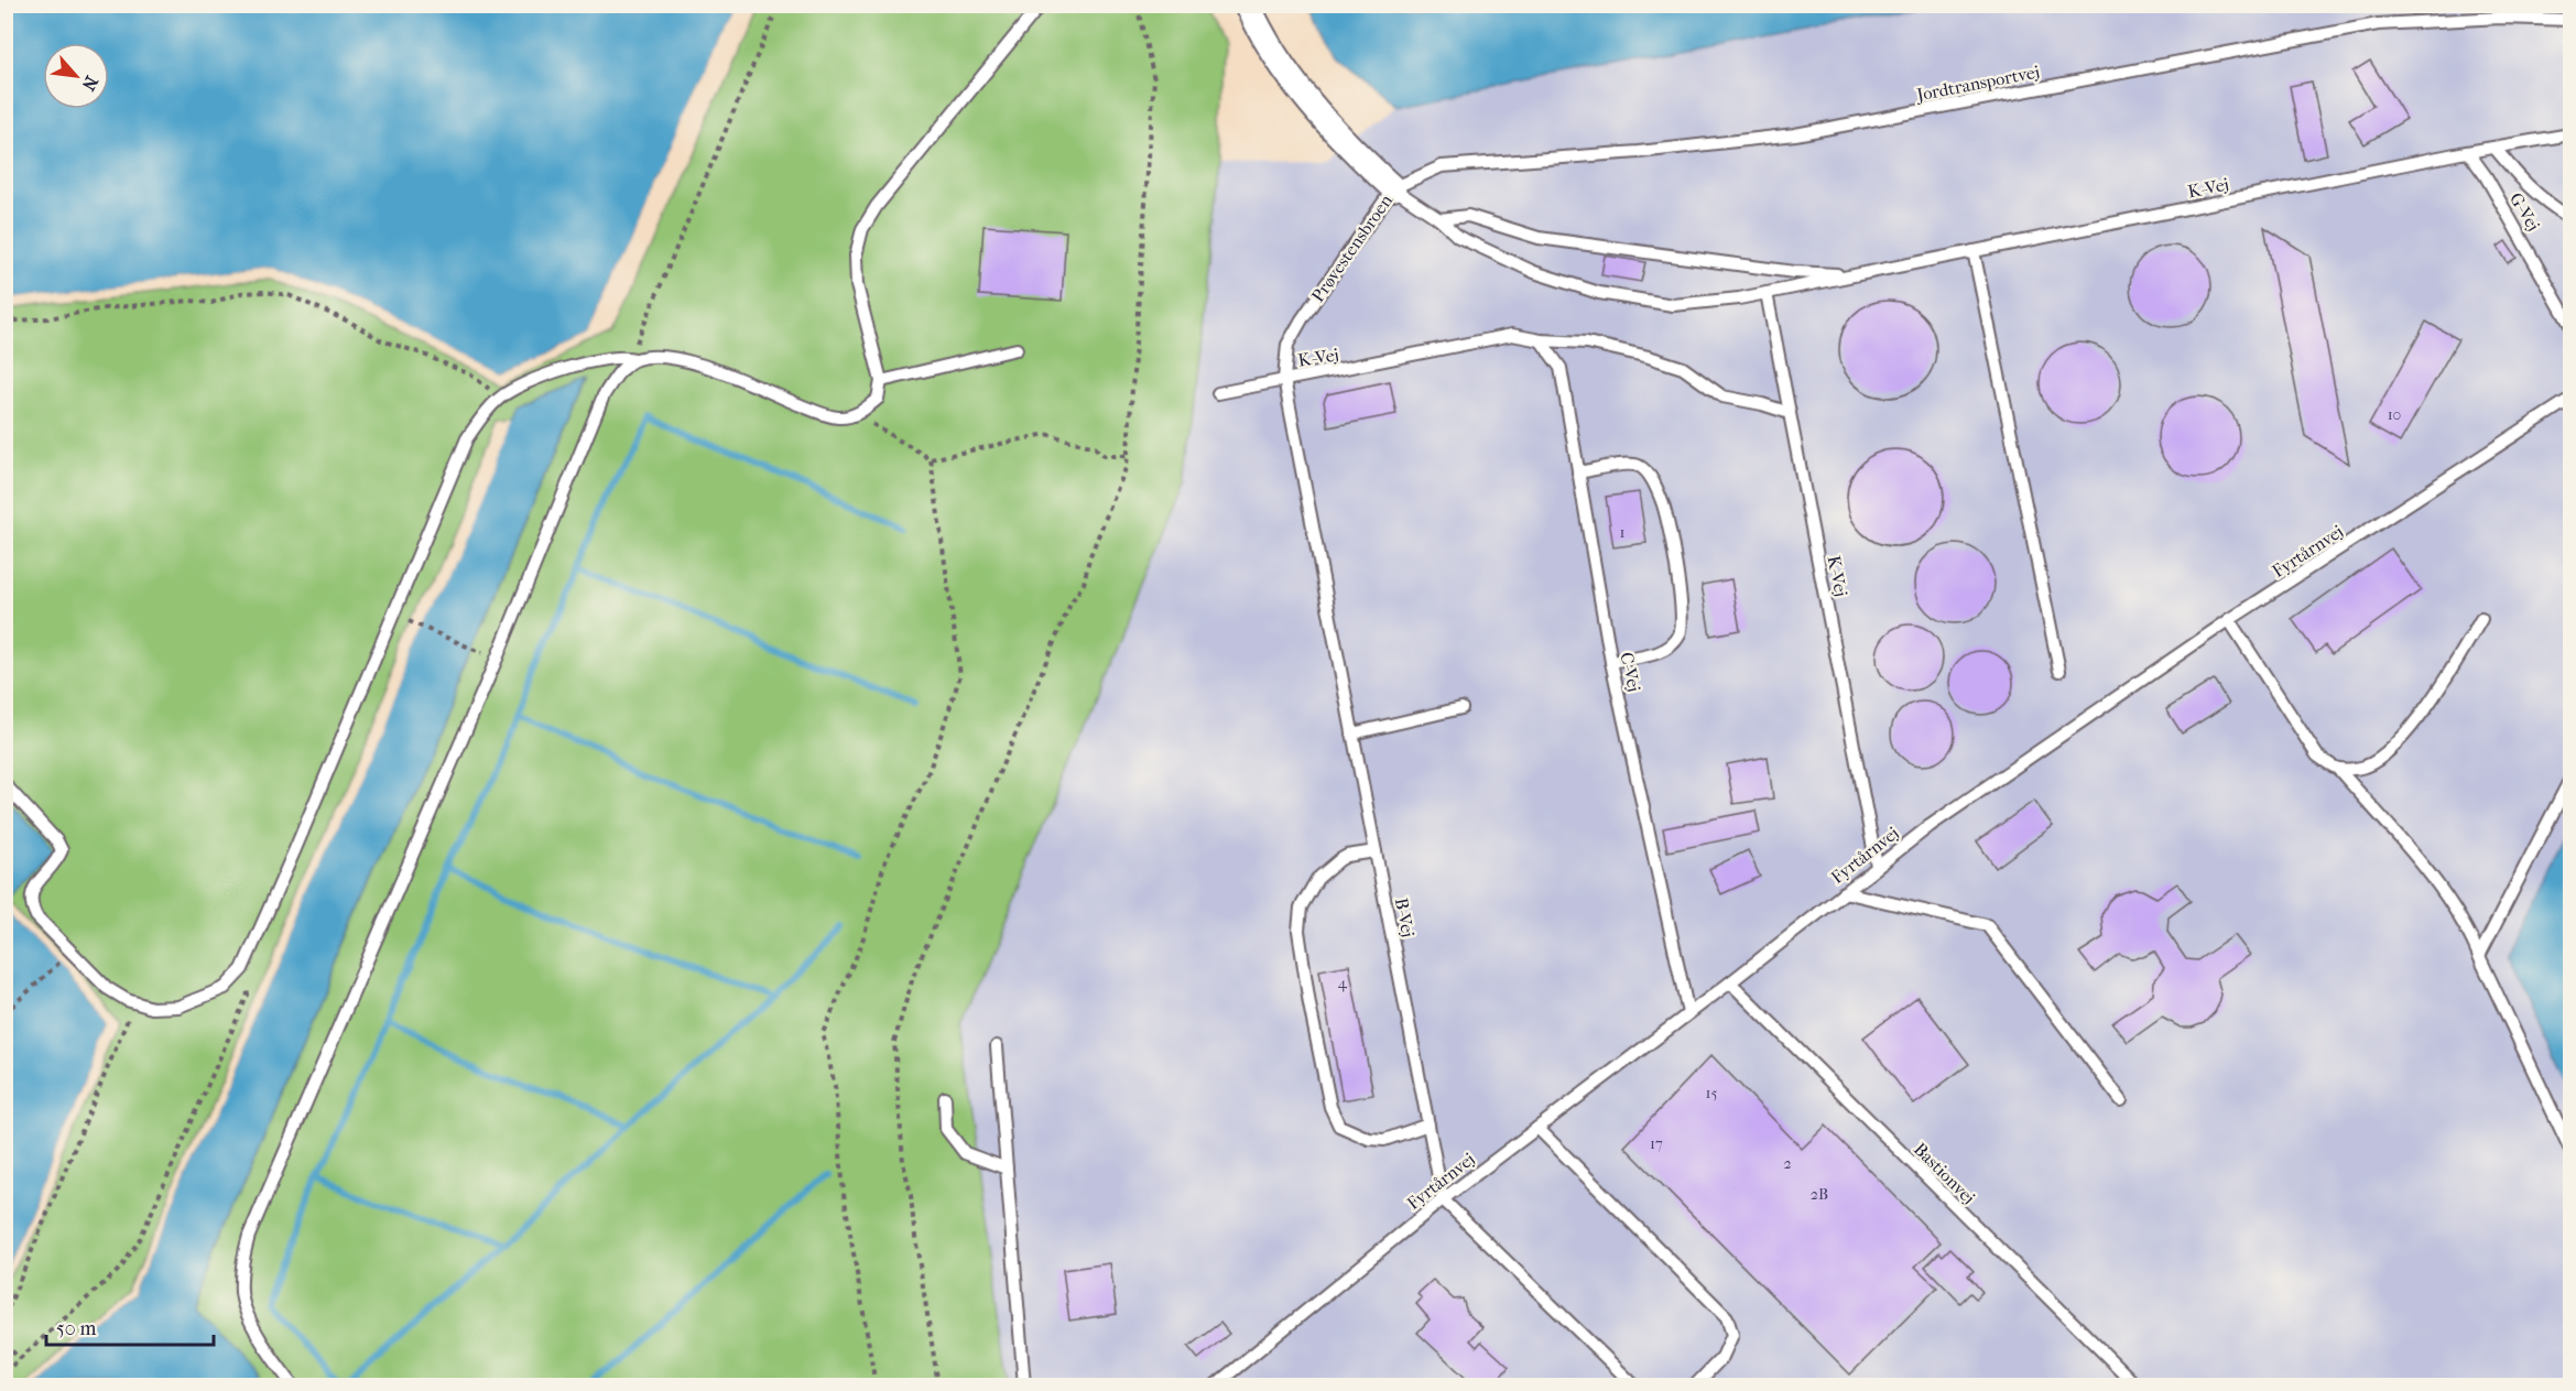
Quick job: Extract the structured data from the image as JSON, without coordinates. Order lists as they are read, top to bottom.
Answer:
{
  "streets": {
    "street": ["Prøvestensbroen"],
    "lane": [
      "Jordtransportvej",
      "K-Vej",
      "G-Vej",
      "Fyrtårnvej",
      "C-Vej",
      "B-Vej",
      "Bastionvej"
    ]
  },
  "crossings": [
    ["Jordtransportvej", "K-Vej"],
    ["Jordtransportvej", "Prøvestensbroen"],
    ["K-Vej", "G-Vej"],
    ["K-Vej", "Prøvestensbroen"],
    ["K-Vej", "Fyrtårnvej"],
    ["K-Vej", "C-Vej"],
    ["K-Vej", "B-Vej"],
    ["Prøvestensbroen", "B-Vej"],
    ["Fyrtårnvej", "C-Vej"],
    ["Fyrtårnvej", "B-Vej"],
    ["Fyrtårnvej", "Bastionvej"]
  ],
  "house_numbers": [
    "10",
    "1",
    "4",
    "15",
    "17",
    "2",
    "2B"
  ],
  "scale_bar": "50 m",
  "north": "bottom right"
}
